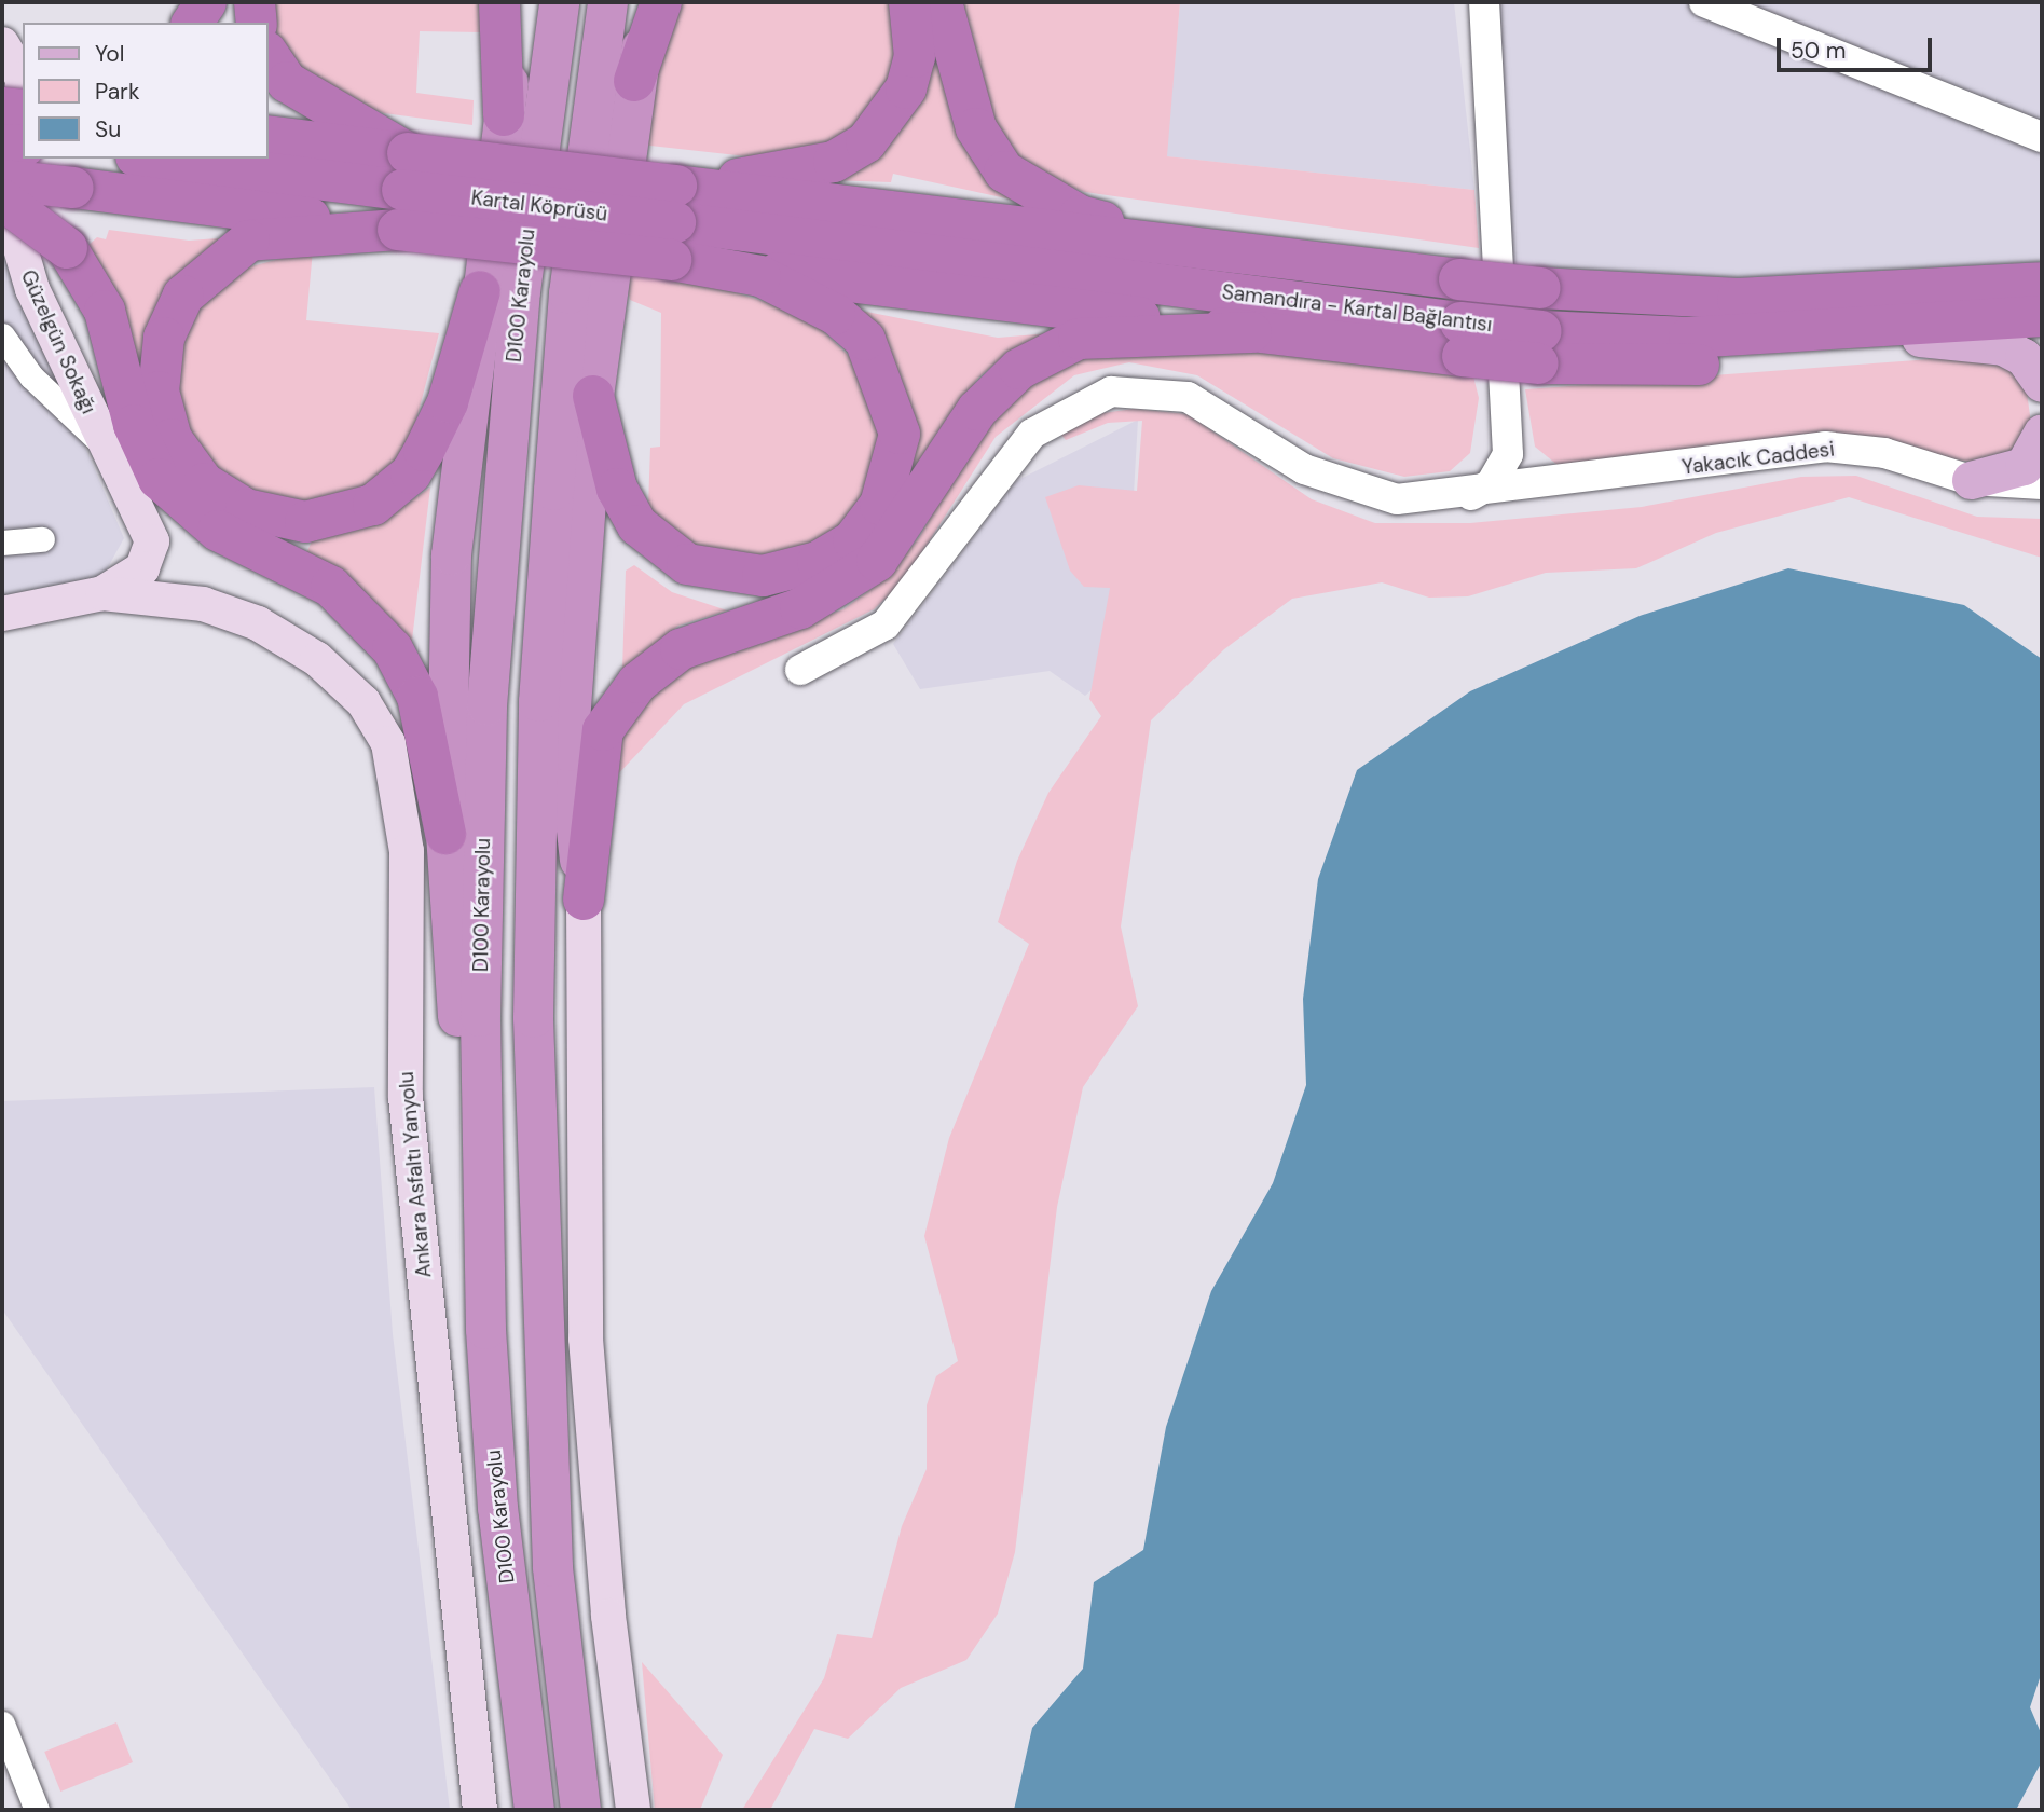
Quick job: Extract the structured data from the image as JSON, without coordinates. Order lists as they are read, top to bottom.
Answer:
{
  "streets": {
    "highway": ["Kartal Köprüsü", "D100 Karayolu", "Samandıra - Kartal Bağlantısı"],
    "main road": ["Güzelgün Sokağı", "Ankara Asfaltı Yanyolu"],
    "street": ["Yakacık Caddesi"]
  },
  "crossings": [
    ["Kartal Köprüsü", "Samandıra - Kartal Bağlantısı"],
    ["Güzelgün Sokağı", "Ankara Asfaltı Yanyolu"]
  ],
  "legend": ["Yol", "Park", "Su"],
  "scale_bar": "50 m"
}
